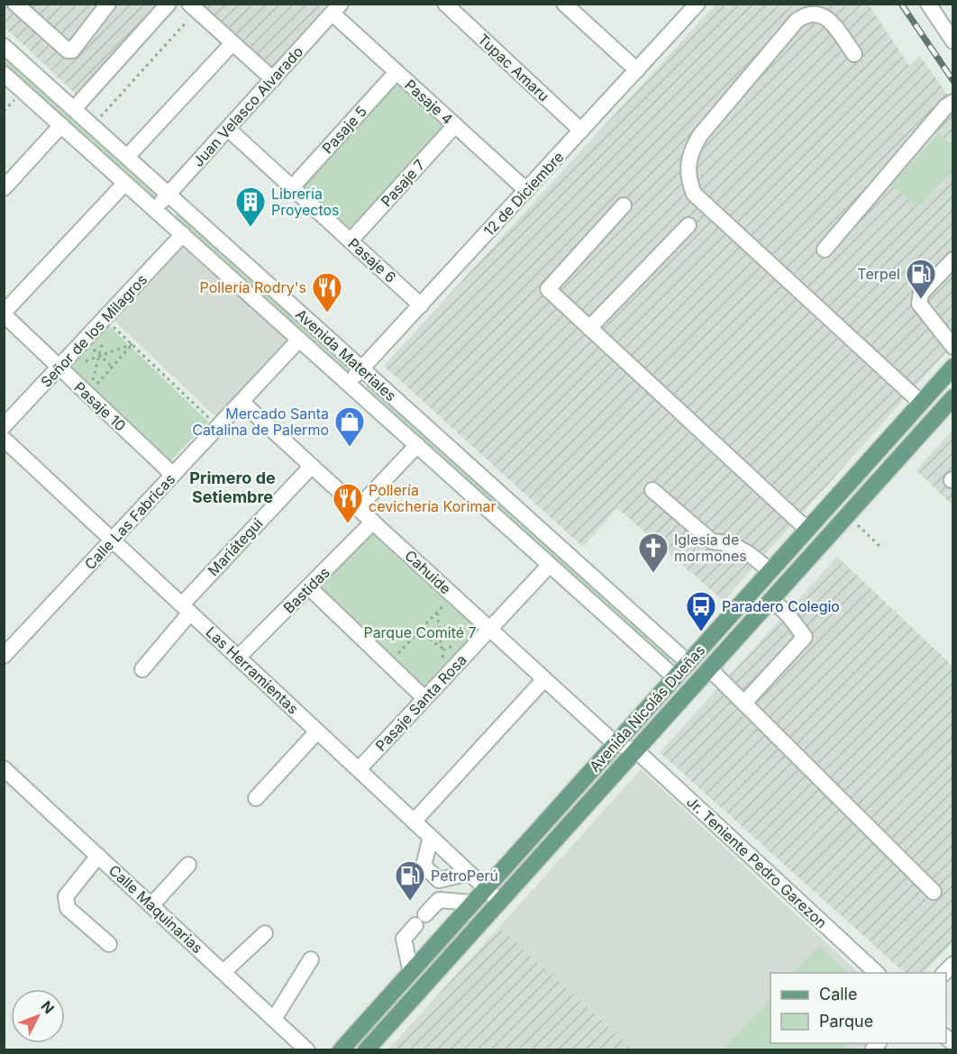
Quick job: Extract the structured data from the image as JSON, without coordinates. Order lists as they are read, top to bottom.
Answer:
{
  "streets": {
    "main road": ["Avenida Nicolás Dueñas"],
    "street": [
      "Tupac Amaru",
      "Pasaje 4",
      "Juan Velasco Alvarado",
      "Pasaje 5",
      "Pasaje 7",
      "12 de Diciembre",
      "Pasaje 6",
      "Señor de los Milagros",
      "Avenida Materiales",
      "Pasaje 10",
      "Calle Las Fabricas",
      "Mariátegui",
      "Cahuide",
      "Bastidas",
      "Las Herramientas",
      "Pasaje Santa Rosa",
      "Jr. Teniente Pedro Garezon",
      "Calle Maquinarias"
    ]
  },
  "crossings": [
    ["Tupac Amaru", "12 de Diciembre"],
    ["Pasaje 4", "Juan Velasco Alvarado"],
    ["Pasaje 4", "Pasaje 5"],
    ["Pasaje 4", "Pasaje 7"],
    ["Pasaje 4", "12 de Diciembre"],
    ["Juan Velasco Alvarado", "Pasaje 6"],
    ["Juan Velasco Alvarado", "Avenida Materiales"],
    ["Pasaje 5", "Pasaje 6"],
    ["Pasaje 7", "Pasaje 6"],
    ["12 de Diciembre", "Pasaje 6"],
    ["12 de Diciembre", "Avenida Materiales"],
    ["Señor de los Milagros", "Avenida Materiales"],
    ["Señor de los Milagros", "Pasaje 10"],
    ["Avenida Materiales", "Calle Las Fabricas"],
    ["Avenida Materiales", "Pasaje Santa Rosa"],
    ["Avenida Materiales", "Avenida Nicolás Dueñas"],
    ["Pasaje 10", "Calle Las Fabricas"],
    ["Calle Las Fabricas", "Cahuide"],
    ["Calle Las Fabricas", "Las Herramientas"],
    ["Mariátegui", "Cahuide"],
    ["Mariátegui", "Las Herramientas"],
    ["Cahuide", "Bastidas"],
    ["Cahuide", "Pasaje Santa Rosa"],
    ["Cahuide", "Avenida Nicolás Dueñas"],
    ["Bastidas", "Las Herramientas"],
    ["Las Herramientas", "Pasaje Santa Rosa"],
    ["Las Herramientas", "Avenida Nicolás Dueñas"],
    ["Avenida Nicolás Dueñas", "Jr. Teniente Pedro Garezon"]
  ],
  "districts": ["Primero de Setiembre"],
  "parks": ["Parque Comité 7"],
  "places": {
    "building": ["Librería Proyectos"],
    "fuel station": ["Terpel", "PetroPerú"],
    "restaurant": ["Pollería Rodry's", "Pollería cevichería Korimar"],
    "shop": ["Mercado Santa Catalina de Palermo"],
    "church": ["Iglesia de mormones"],
    "bus stop": ["Paradero Colegio"]
  },
  "legend": ["Calle", "Parque"],
  "north": "top right"
}
